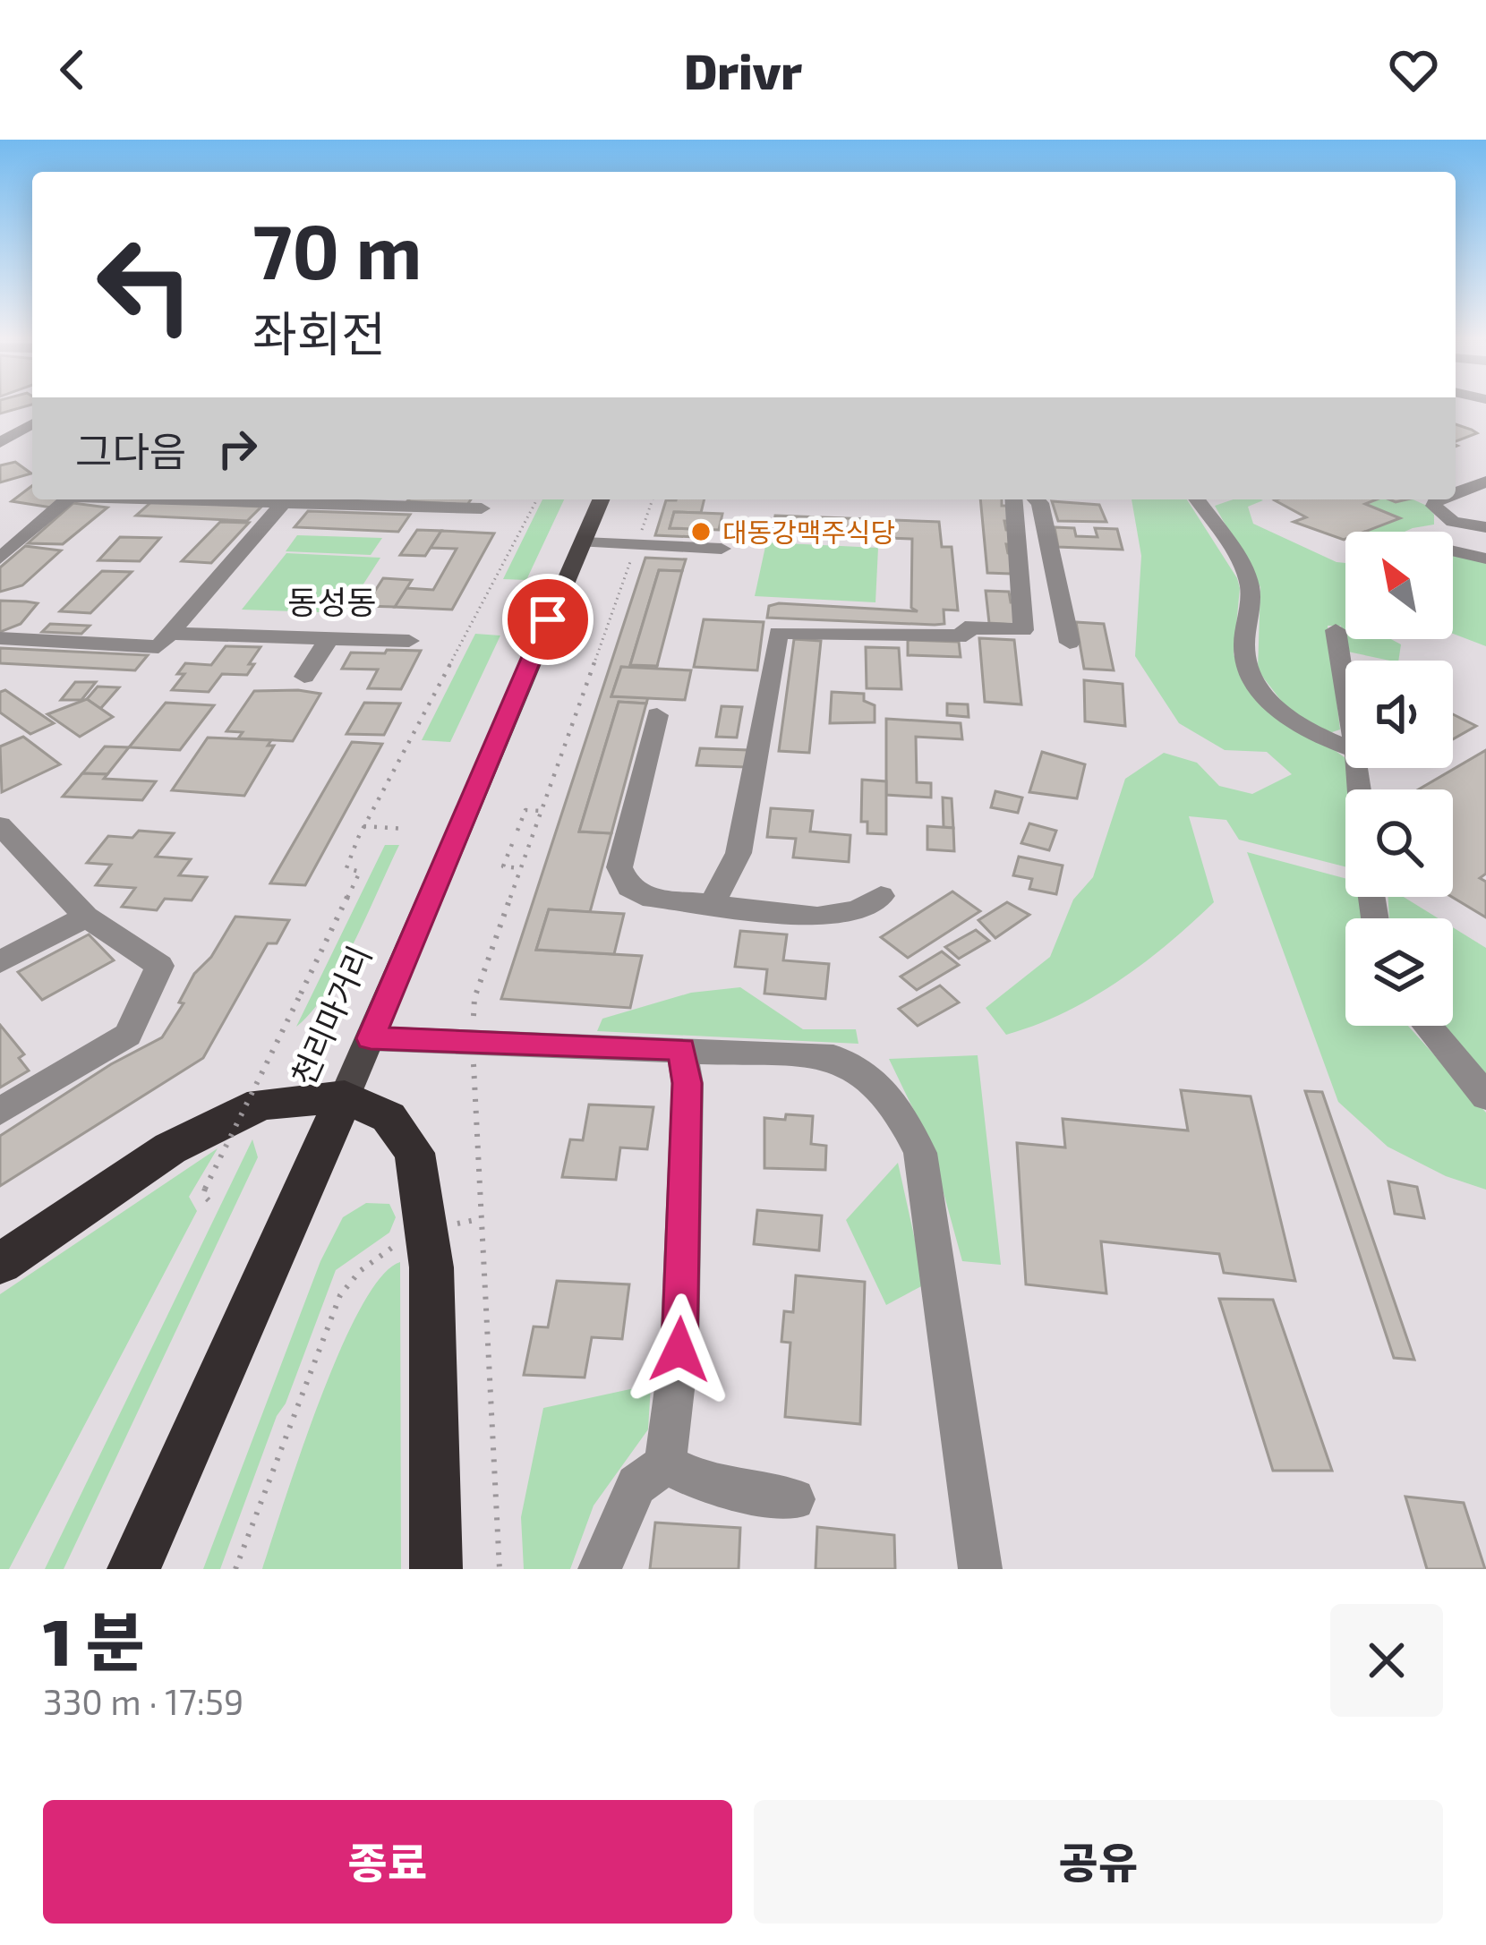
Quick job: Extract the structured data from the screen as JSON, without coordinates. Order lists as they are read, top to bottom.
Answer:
{
  "streets": {
    "highway": ["천리마거리"]
  },
  "districts": ["동성동"],
  "places": ["대동강맥주식당"],
  "north": "top left",
  "page": {
    "header": "Drivr",
    "turn": ["70 m", "좌회전"],
    "then": "그다음",
    "heading": ["1 분", "330 m · 17:59"],
    "buttons": ["종료", "공유"]
  }
}
